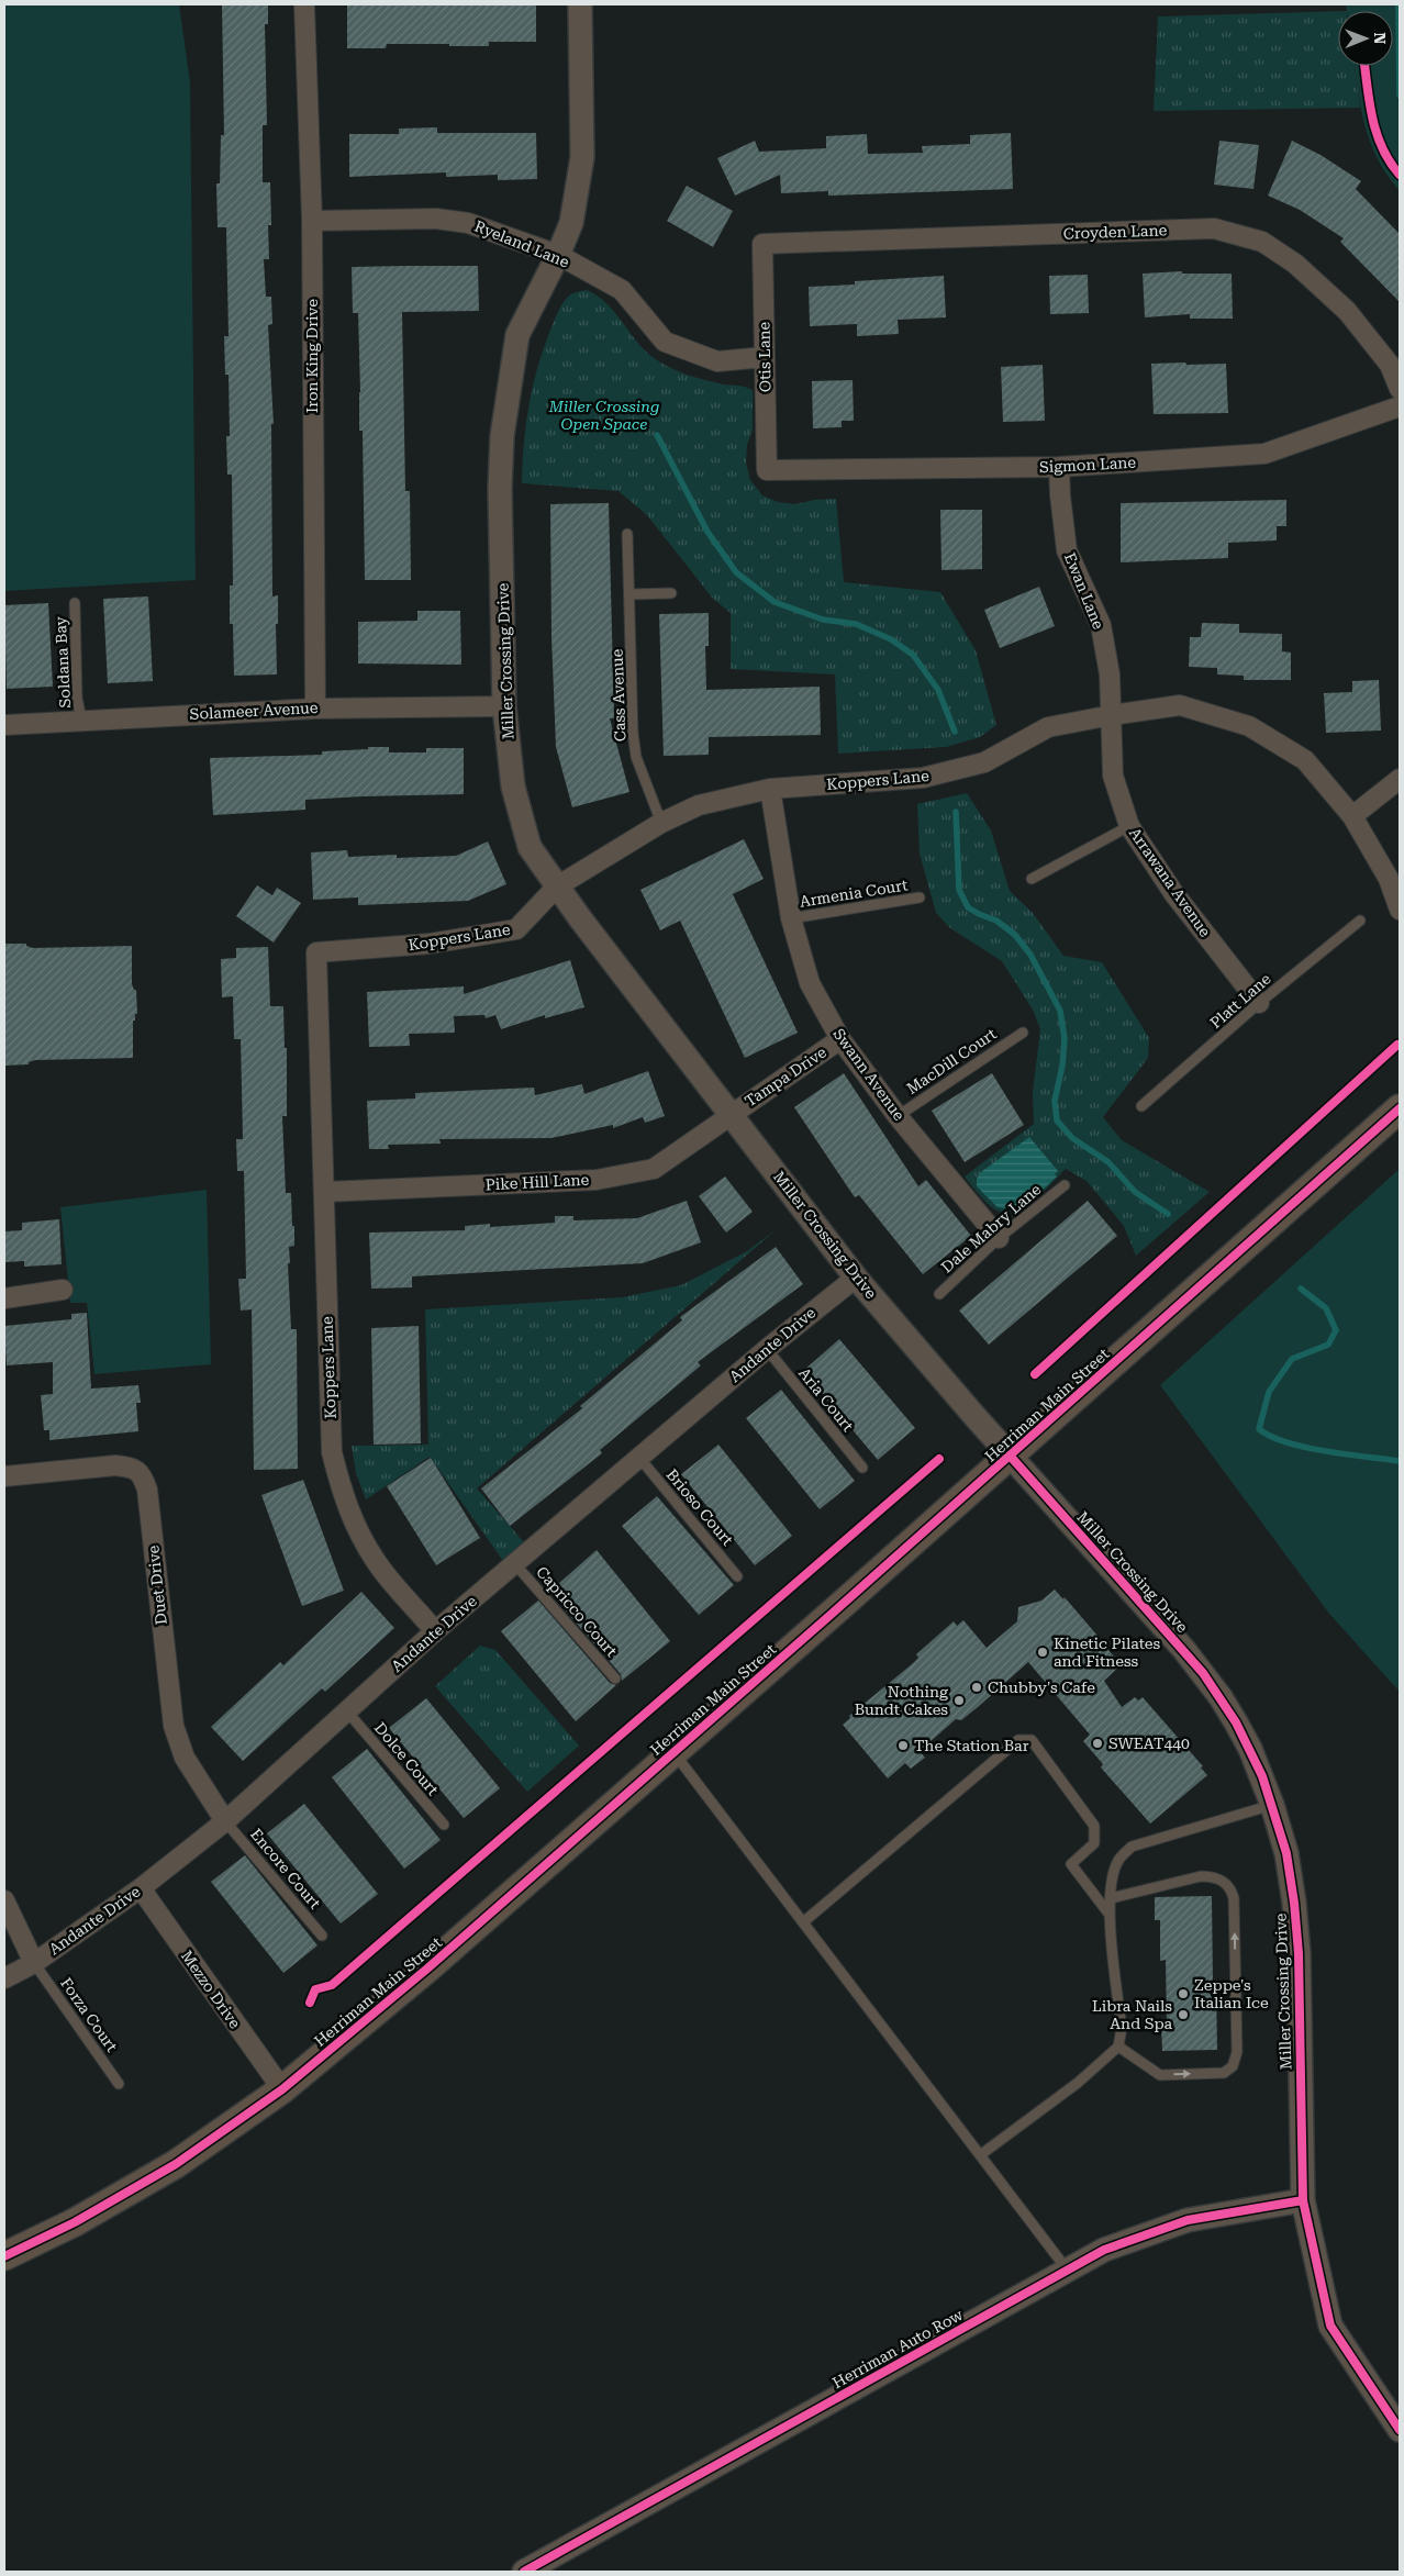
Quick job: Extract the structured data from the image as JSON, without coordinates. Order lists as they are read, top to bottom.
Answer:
{
  "streets": {
    "main road": ["Herriman Main Street"],
    "street": [
      "Croyden Lane",
      "Ryeland Lane",
      "Iron King Drive",
      "Otis Lane",
      "Sigmon Lane",
      "Ewan Lane",
      "Miller Crossing Drive",
      "Solameer Avenue",
      "Koppers Lane",
      "Arrawana Avenue",
      "Swann Avenue",
      "Tampa Drive",
      "Pike Hill Lane",
      "Andante Drive",
      "Duet Drive",
      "Mezzo Drive",
      "Herriman Auto Row"
    ],
    "lane": [
      "Soldana Bay",
      "Cass Avenue",
      "Armenia Court",
      "Platt Lane",
      "MacDill Court",
      "Dale Mabry Lane",
      "Aria Court",
      "Brioso Court",
      "Capricco Court",
      "Dolce Court",
      "Encore Court",
      "Forza Court"
    ]
  },
  "crossings": [
    ["Croyden Lane", "Otis Lane"],
    ["Ryeland Lane", "Iron King Drive"],
    ["Ryeland Lane", "Otis Lane"],
    ["Ryeland Lane", "Miller Crossing Drive"],
    ["Iron King Drive", "Solameer Avenue"],
    ["Otis Lane", "Sigmon Lane"],
    ["Sigmon Lane", "Ewan Lane"],
    ["Ewan Lane", "Koppers Lane"],
    ["Ewan Lane", "Arrawana Avenue"],
    ["Miller Crossing Drive", "Solameer Avenue"],
    ["Miller Crossing Drive", "Koppers Lane"],
    ["Miller Crossing Drive", "Tampa Drive"],
    ["Miller Crossing Drive", "Pike Hill Lane"],
    ["Miller Crossing Drive", "Andante Drive"],
    ["Miller Crossing Drive", "Herriman Main Street"],
    ["Miller Crossing Drive", "Herriman Auto Row"],
    ["Soldana Bay", "Solameer Avenue"],
    ["Cass Avenue", "Koppers Lane"],
    ["Koppers Lane", "Arrawana Avenue"],
    ["Koppers Lane", "Swann Avenue"],
    ["Koppers Lane", "Pike Hill Lane"],
    ["Koppers Lane", "Andante Drive"],
    ["Arrawana Avenue", "Platt Lane"],
    ["Armenia Court", "Swann Avenue"],
    ["MacDill Court", "Swann Avenue"],
    ["Swann Avenue", "Tampa Drive"],
    ["Swann Avenue", "Dale Mabry Lane"],
    ["Tampa Drive", "Pike Hill Lane"],
    ["Andante Drive", "Aria Court"],
    ["Andante Drive", "Brioso Court"],
    ["Andante Drive", "Duet Drive"],
    ["Andante Drive", "Capricco Court"],
    ["Andante Drive", "Dolce Court"],
    ["Andante Drive", "Encore Court"],
    ["Andante Drive", "Mezzo Drive"],
    ["Andante Drive", "Forza Court"],
    ["Herriman Main Street", "Mezzo Drive"],
    ["Duet Drive", "Encore Court"]
  ],
  "parks": ["Miller Crossing Open Space"],
  "places": [
    "Kinetic Pilates and Fitness",
    "Chubby's Cafe",
    "Nothing Bundt Cakes",
    "SWEAT440",
    "The Station Bar",
    "Zeppe's Italian Ice",
    "Libra Nails And Spa"
  ],
  "north": "right"
}
